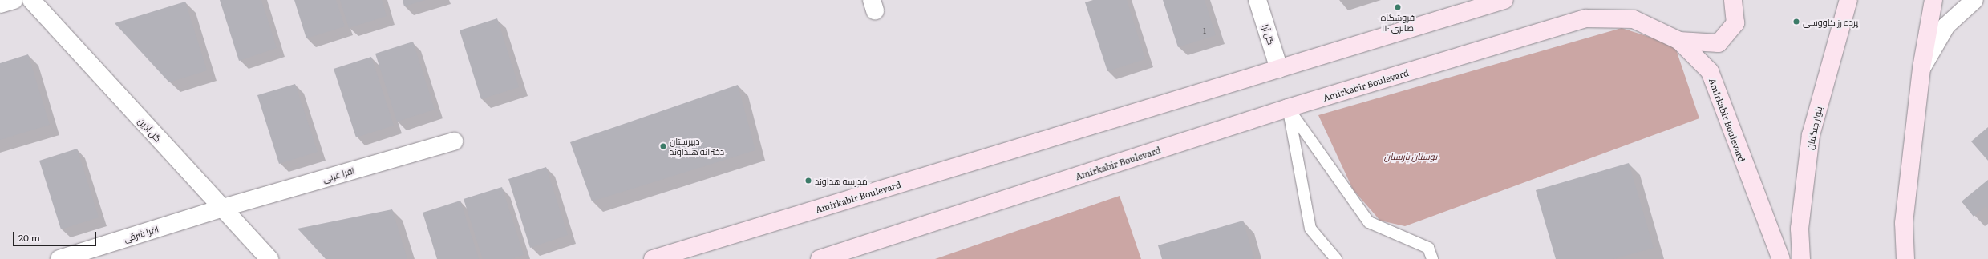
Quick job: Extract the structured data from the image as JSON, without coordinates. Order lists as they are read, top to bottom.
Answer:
{
  "streets": {
    "main road": ["Amirkabir Boulevard", "بلوار جنگلبان"],
    "street": [
      "گل آرا",
      "گل آذین",
      "افرا غربی",
      "افرا شرقی"
    ]
  },
  "crossings": [
    ["گل آرا", "Amirkabir Boulevard"],
    ["گل آذین", "افرا غربی"],
    ["گل آذین", "افرا شرقی"],
    ["افرا غربی", "افرا شرقی"]
  ],
  "parks": ["بوستان پارسیان"],
  "places": [
    "فروشگاه صابری ۱۱۰",
    "پرده رز کاووسی",
    "دبیرستان دخترانه هنداوند",
    "مدرسه هداوند"
  ],
  "house_numbers": ["1"],
  "scale_bar": "20 m"
}
